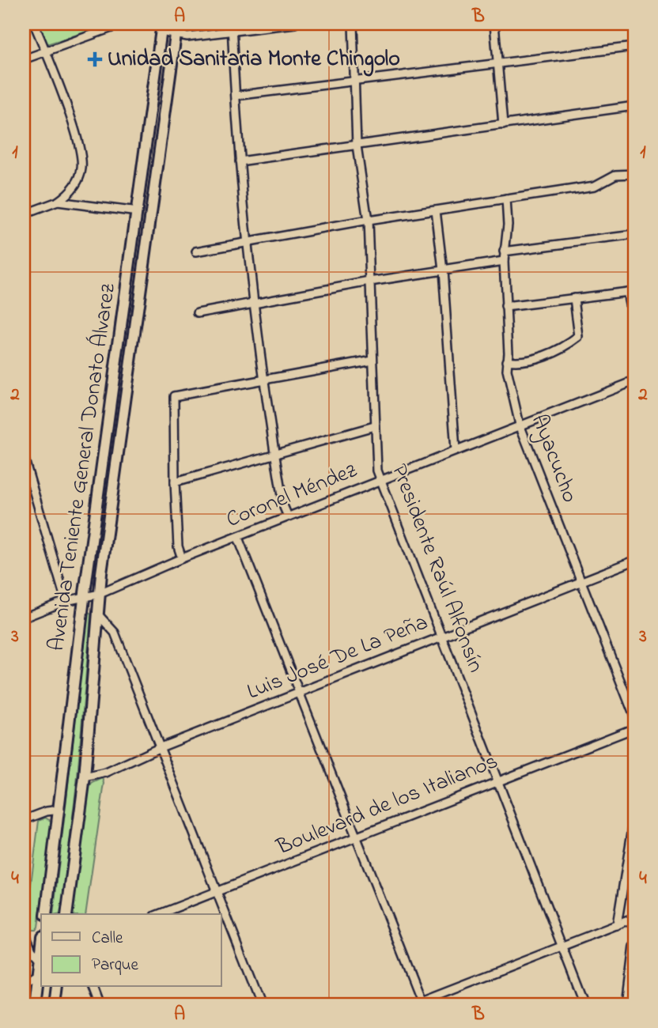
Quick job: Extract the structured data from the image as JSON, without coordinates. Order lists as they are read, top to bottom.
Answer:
{
  "streets": {
    "main road": ["Avenida Teniente General Donato Álvarez"],
    "street": [
      "Ayacucho",
      "Coronel Méndez",
      "Presidente Raúl Alfonsín",
      "Luis José De La Peña",
      "Boulevard de los Italianos"
    ]
  },
  "crossings": [
    ["Ayacucho", "Coronel Méndez"],
    ["Ayacucho", "Luis José De La Peña"],
    ["Avenida Teniente General Donato Álvarez", "Coronel Méndez"],
    ["Avenida Teniente General Donato Álvarez", "Luis José De La Peña"],
    ["Coronel Méndez", "Presidente Raúl Alfonsín"],
    ["Presidente Raúl Alfonsín", "Luis José De La Peña"],
    ["Presidente Raúl Alfonsín", "Boulevard de los Italianos"]
  ],
  "places": {
    "health": ["Unidad Sanitaria Monte Chingolo"]
  },
  "legend": ["Calle", "Parque"],
  "grid": {
    "columns": ["A", "B"],
    "rows": [
      "1",
      "2",
      "3",
      "4"
    ]
  }
}
